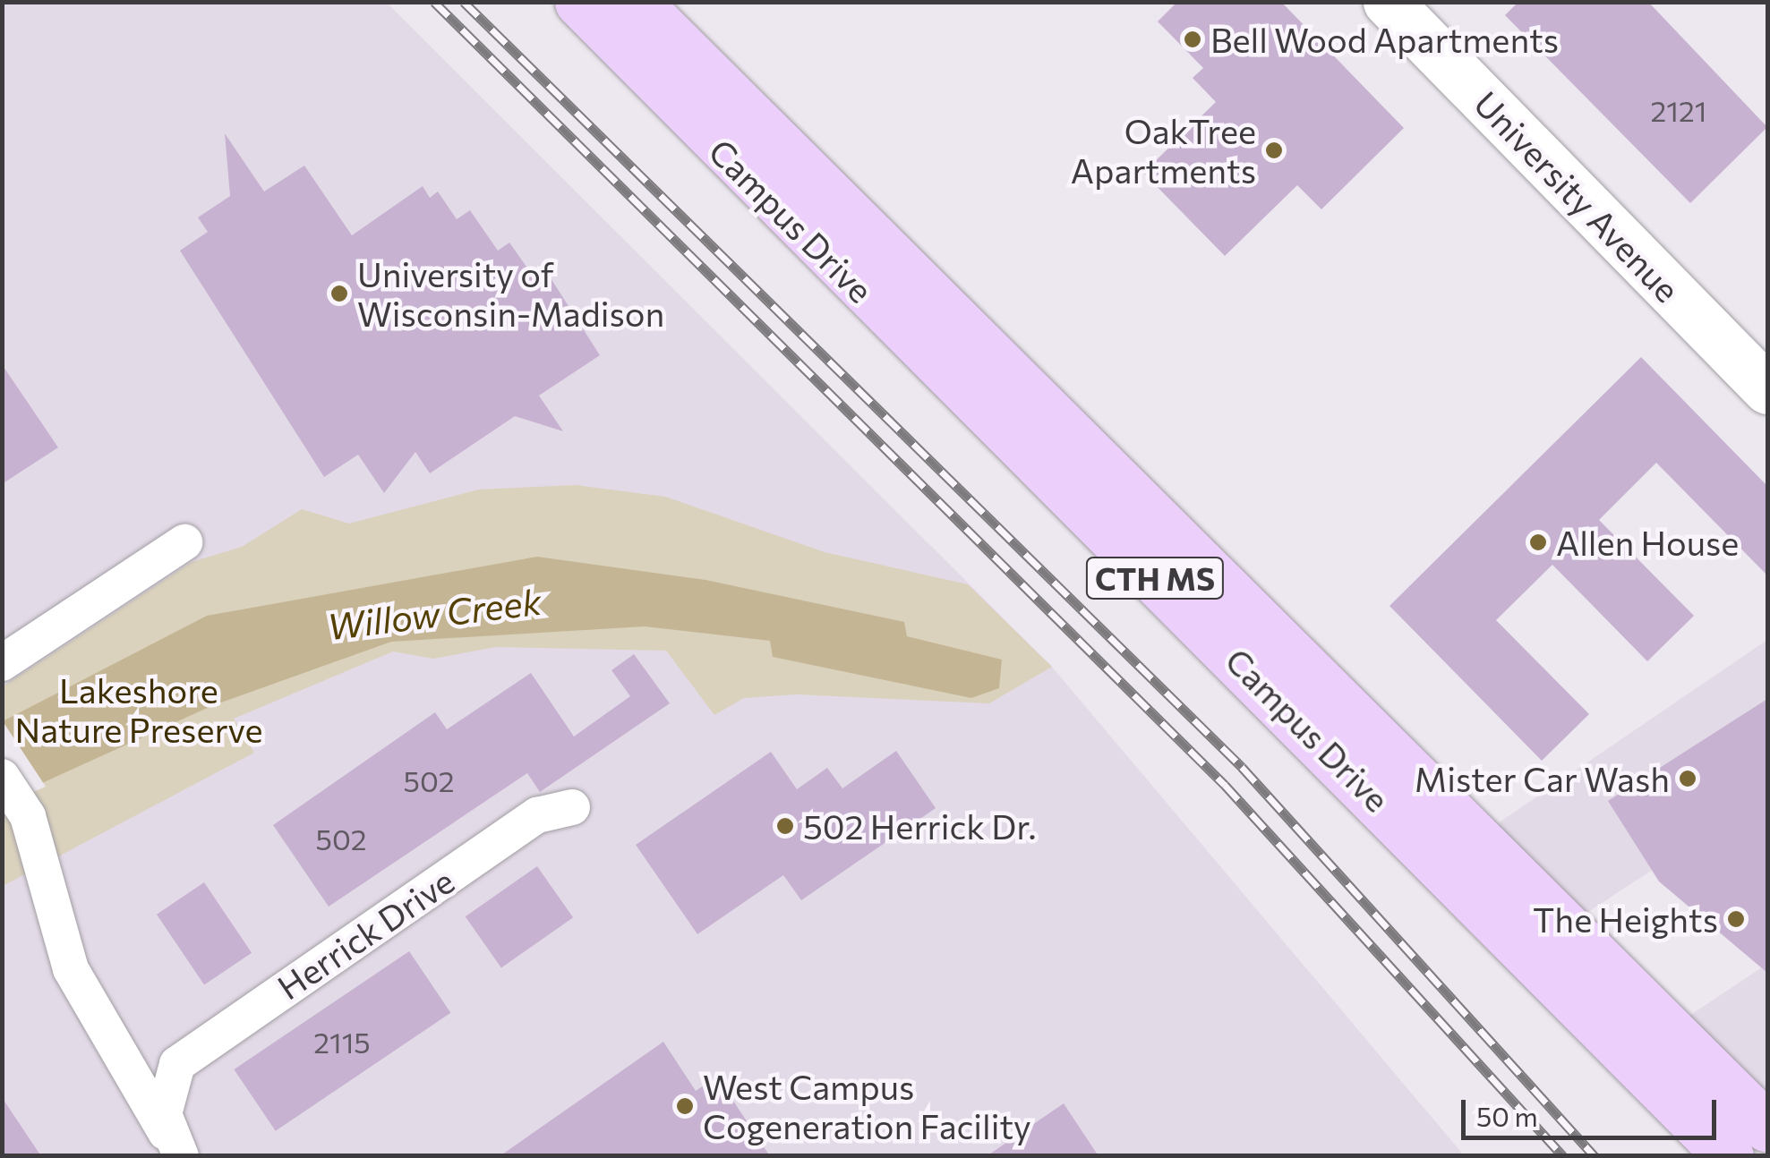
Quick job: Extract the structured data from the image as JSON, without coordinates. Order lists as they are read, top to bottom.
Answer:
{
  "streets": {
    "main road": ["Campus Drive", "CTH MS"],
    "street": ["University Avenue", "Herrick Drive"]
  },
  "water": ["Willow Creek"],
  "parks": ["Lakeshore Nature Preserve"],
  "places": [
    "Bell Wood Apartments",
    "OakTree Apartments",
    "University of Wisconsin-Madison",
    "Allen House",
    "Mister Car Wash",
    "502 Herrick Dr.",
    "The Heights",
    "West Campus Cogeneration Facility"
  ],
  "house_numbers": [
    "2121",
    "502",
    "502",
    "2115"
  ],
  "scale_bar": "50 m"
}
